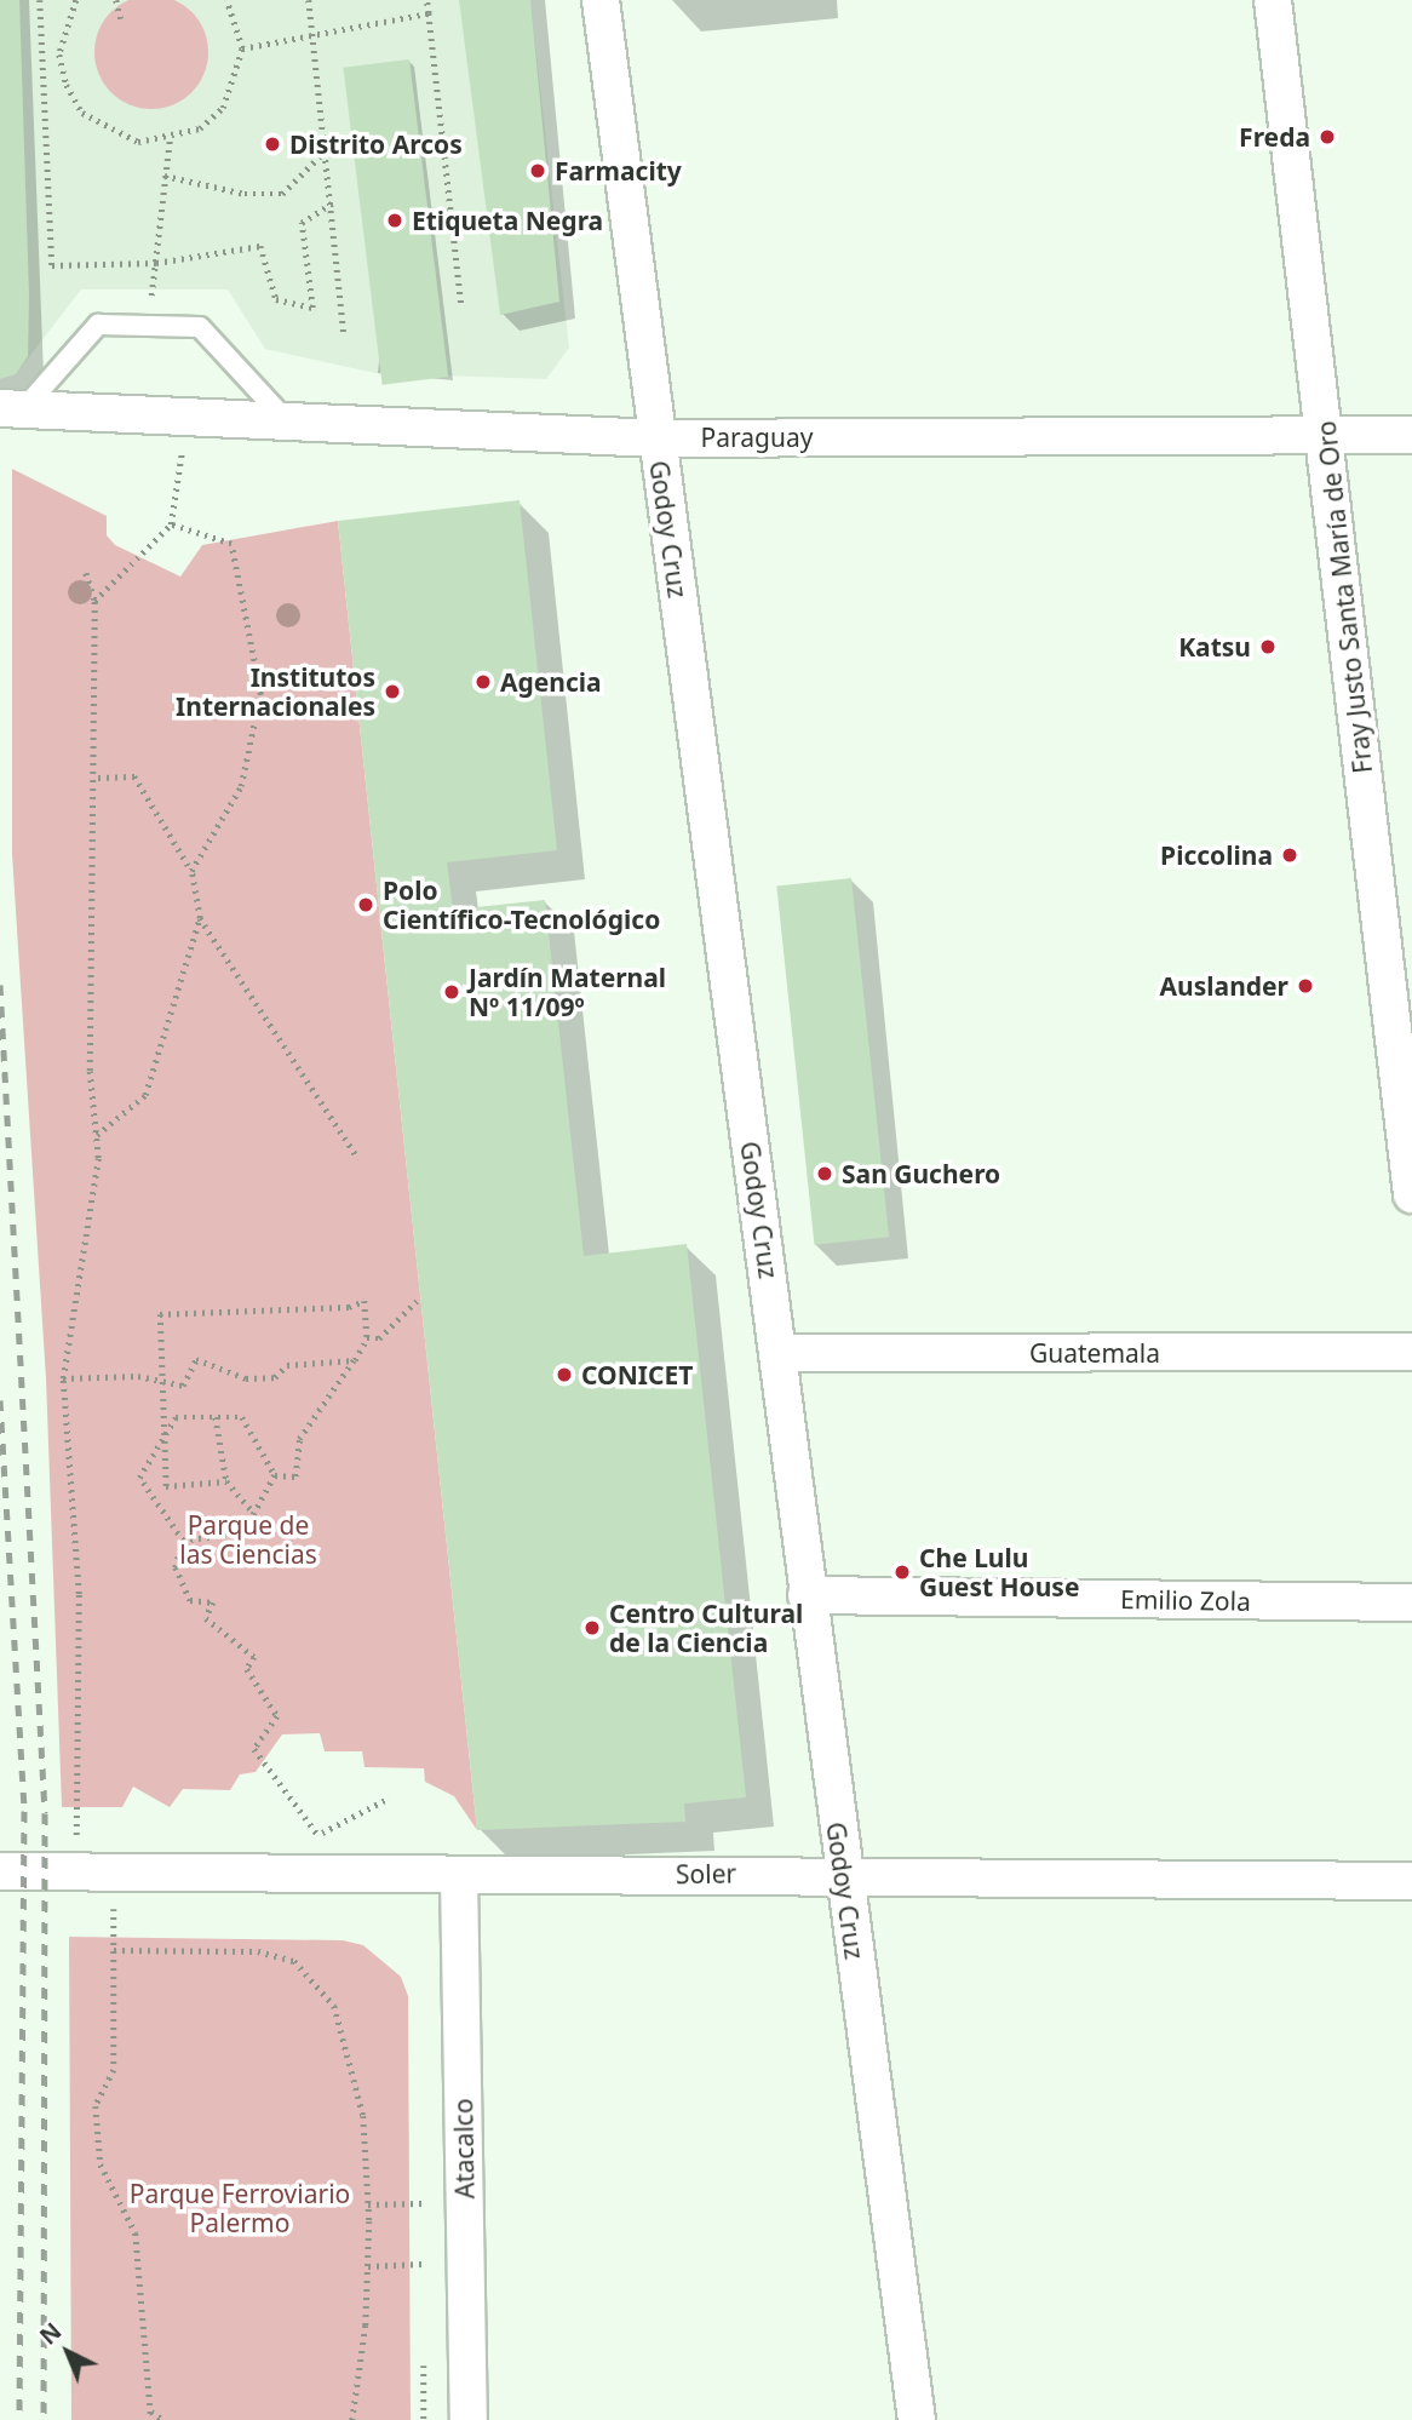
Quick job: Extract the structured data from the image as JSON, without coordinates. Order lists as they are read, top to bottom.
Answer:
{
  "streets": {
    "street": [
      "Paraguay",
      "Godoy Cruz",
      "Fray Justo Santa María de Oro",
      "Guatemala",
      "Emilio Zola",
      "Soler",
      "Atacalco"
    ]
  },
  "crossings": [
    ["Paraguay", "Godoy Cruz"],
    ["Paraguay", "Fray Justo Santa María de Oro"],
    ["Godoy Cruz", "Guatemala"],
    ["Godoy Cruz", "Emilio Zola"],
    ["Godoy Cruz", "Soler"],
    ["Soler", "Atacalco"]
  ],
  "parks": ["Parque de las Ciencias", "Parque Ferroviario Palermo"],
  "places": [
    "Freda",
    "Distrito Arcos",
    "Farmacity",
    "Etiqueta Negra",
    "Katsu",
    "Agencia",
    "Institutos Internacionales",
    "Piccolina",
    "Polo Científico-Tecnológico",
    "Auslander",
    "Jardín Maternal Nº 11/09º",
    "San Guchero",
    "CONICET",
    "Che Lulu Guest House",
    "Centro Cultural de la Ciencia"
  ],
  "north": "top left"
}
